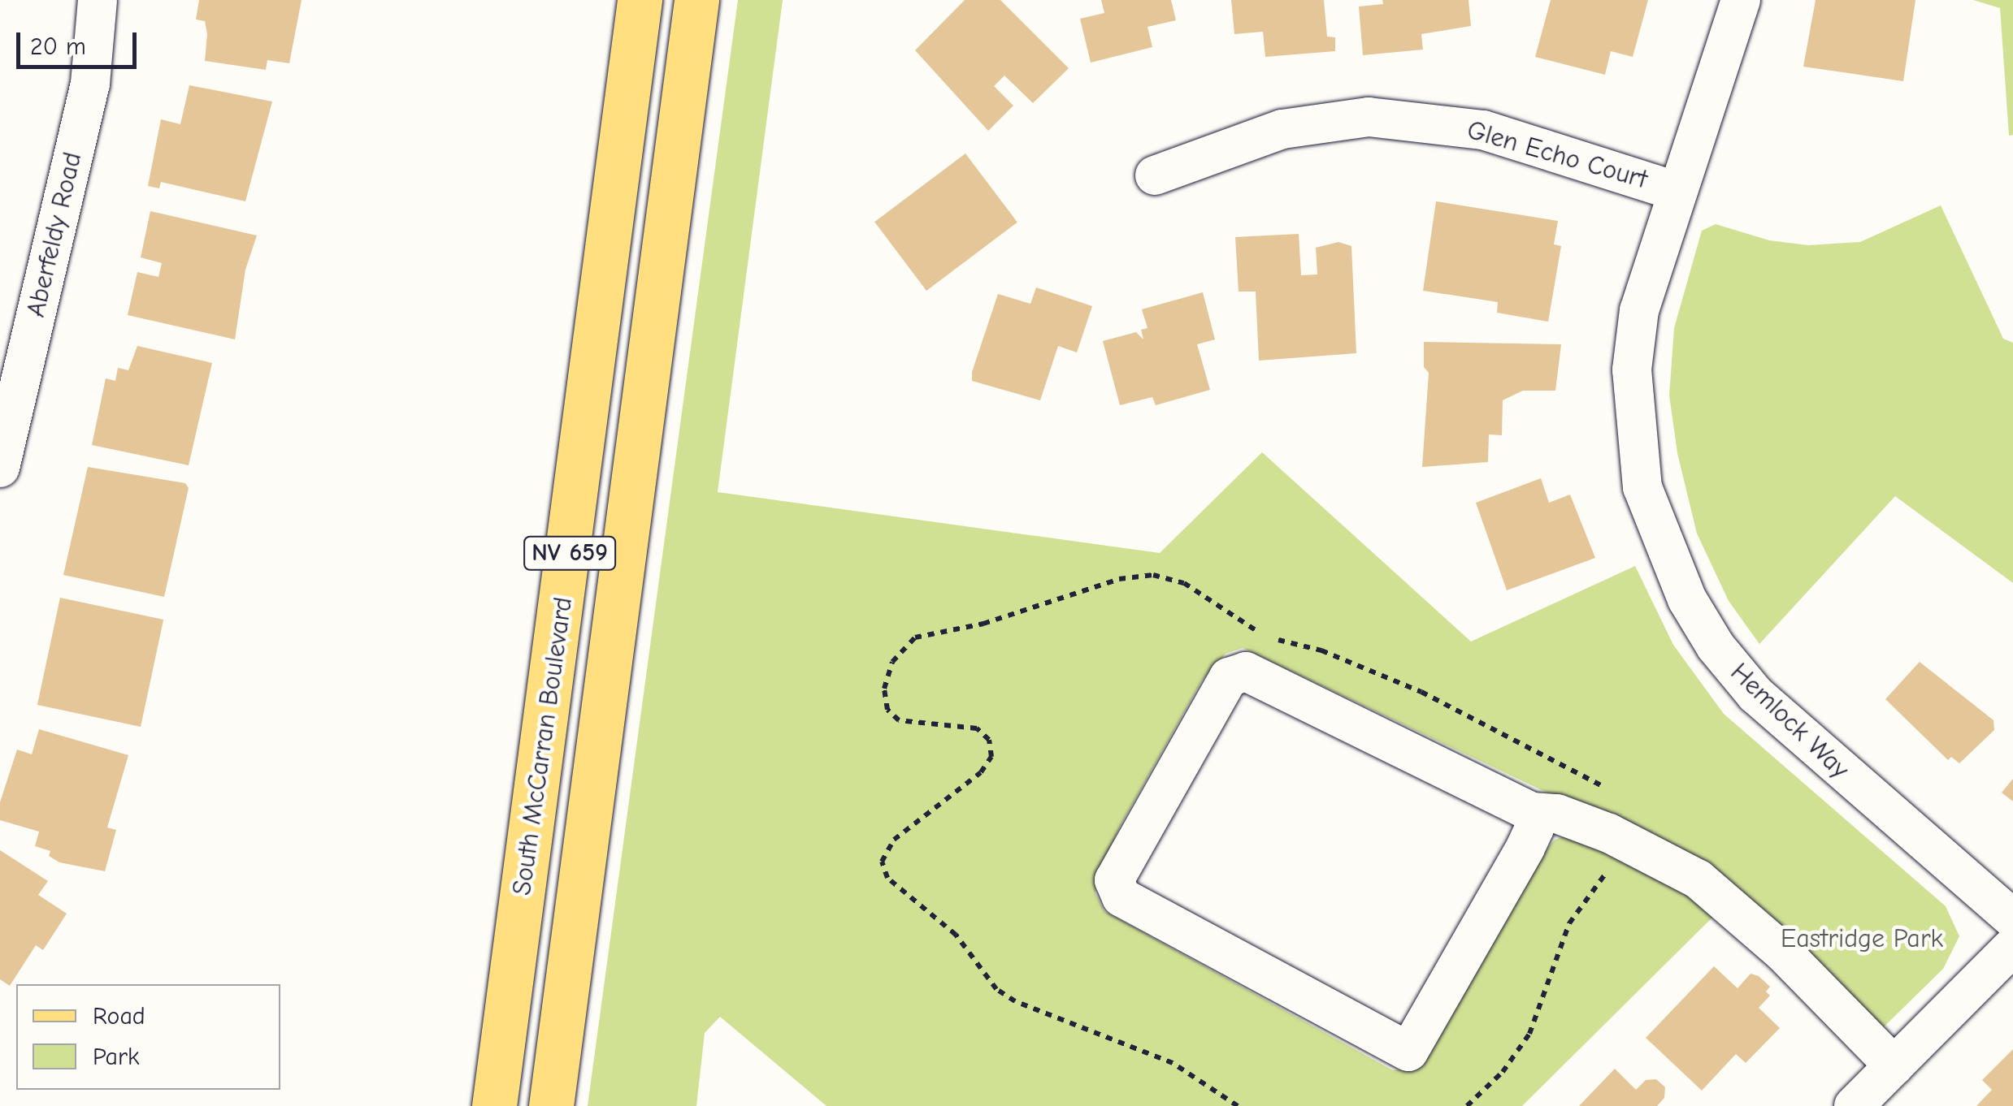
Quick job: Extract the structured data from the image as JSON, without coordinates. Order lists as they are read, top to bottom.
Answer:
{
  "streets": {
    "main road": ["NV 659", "South McCarran Boulevard"],
    "street": ["Glen Echo Court", "Aberfeldy Road", "Hemlock Way"]
  },
  "crossings": [
    ["Glen Echo Court", "Hemlock Way"]
  ],
  "parks": ["Eastridge Park"],
  "legend": ["Road", "Park"],
  "scale_bar": "20 m"
}
